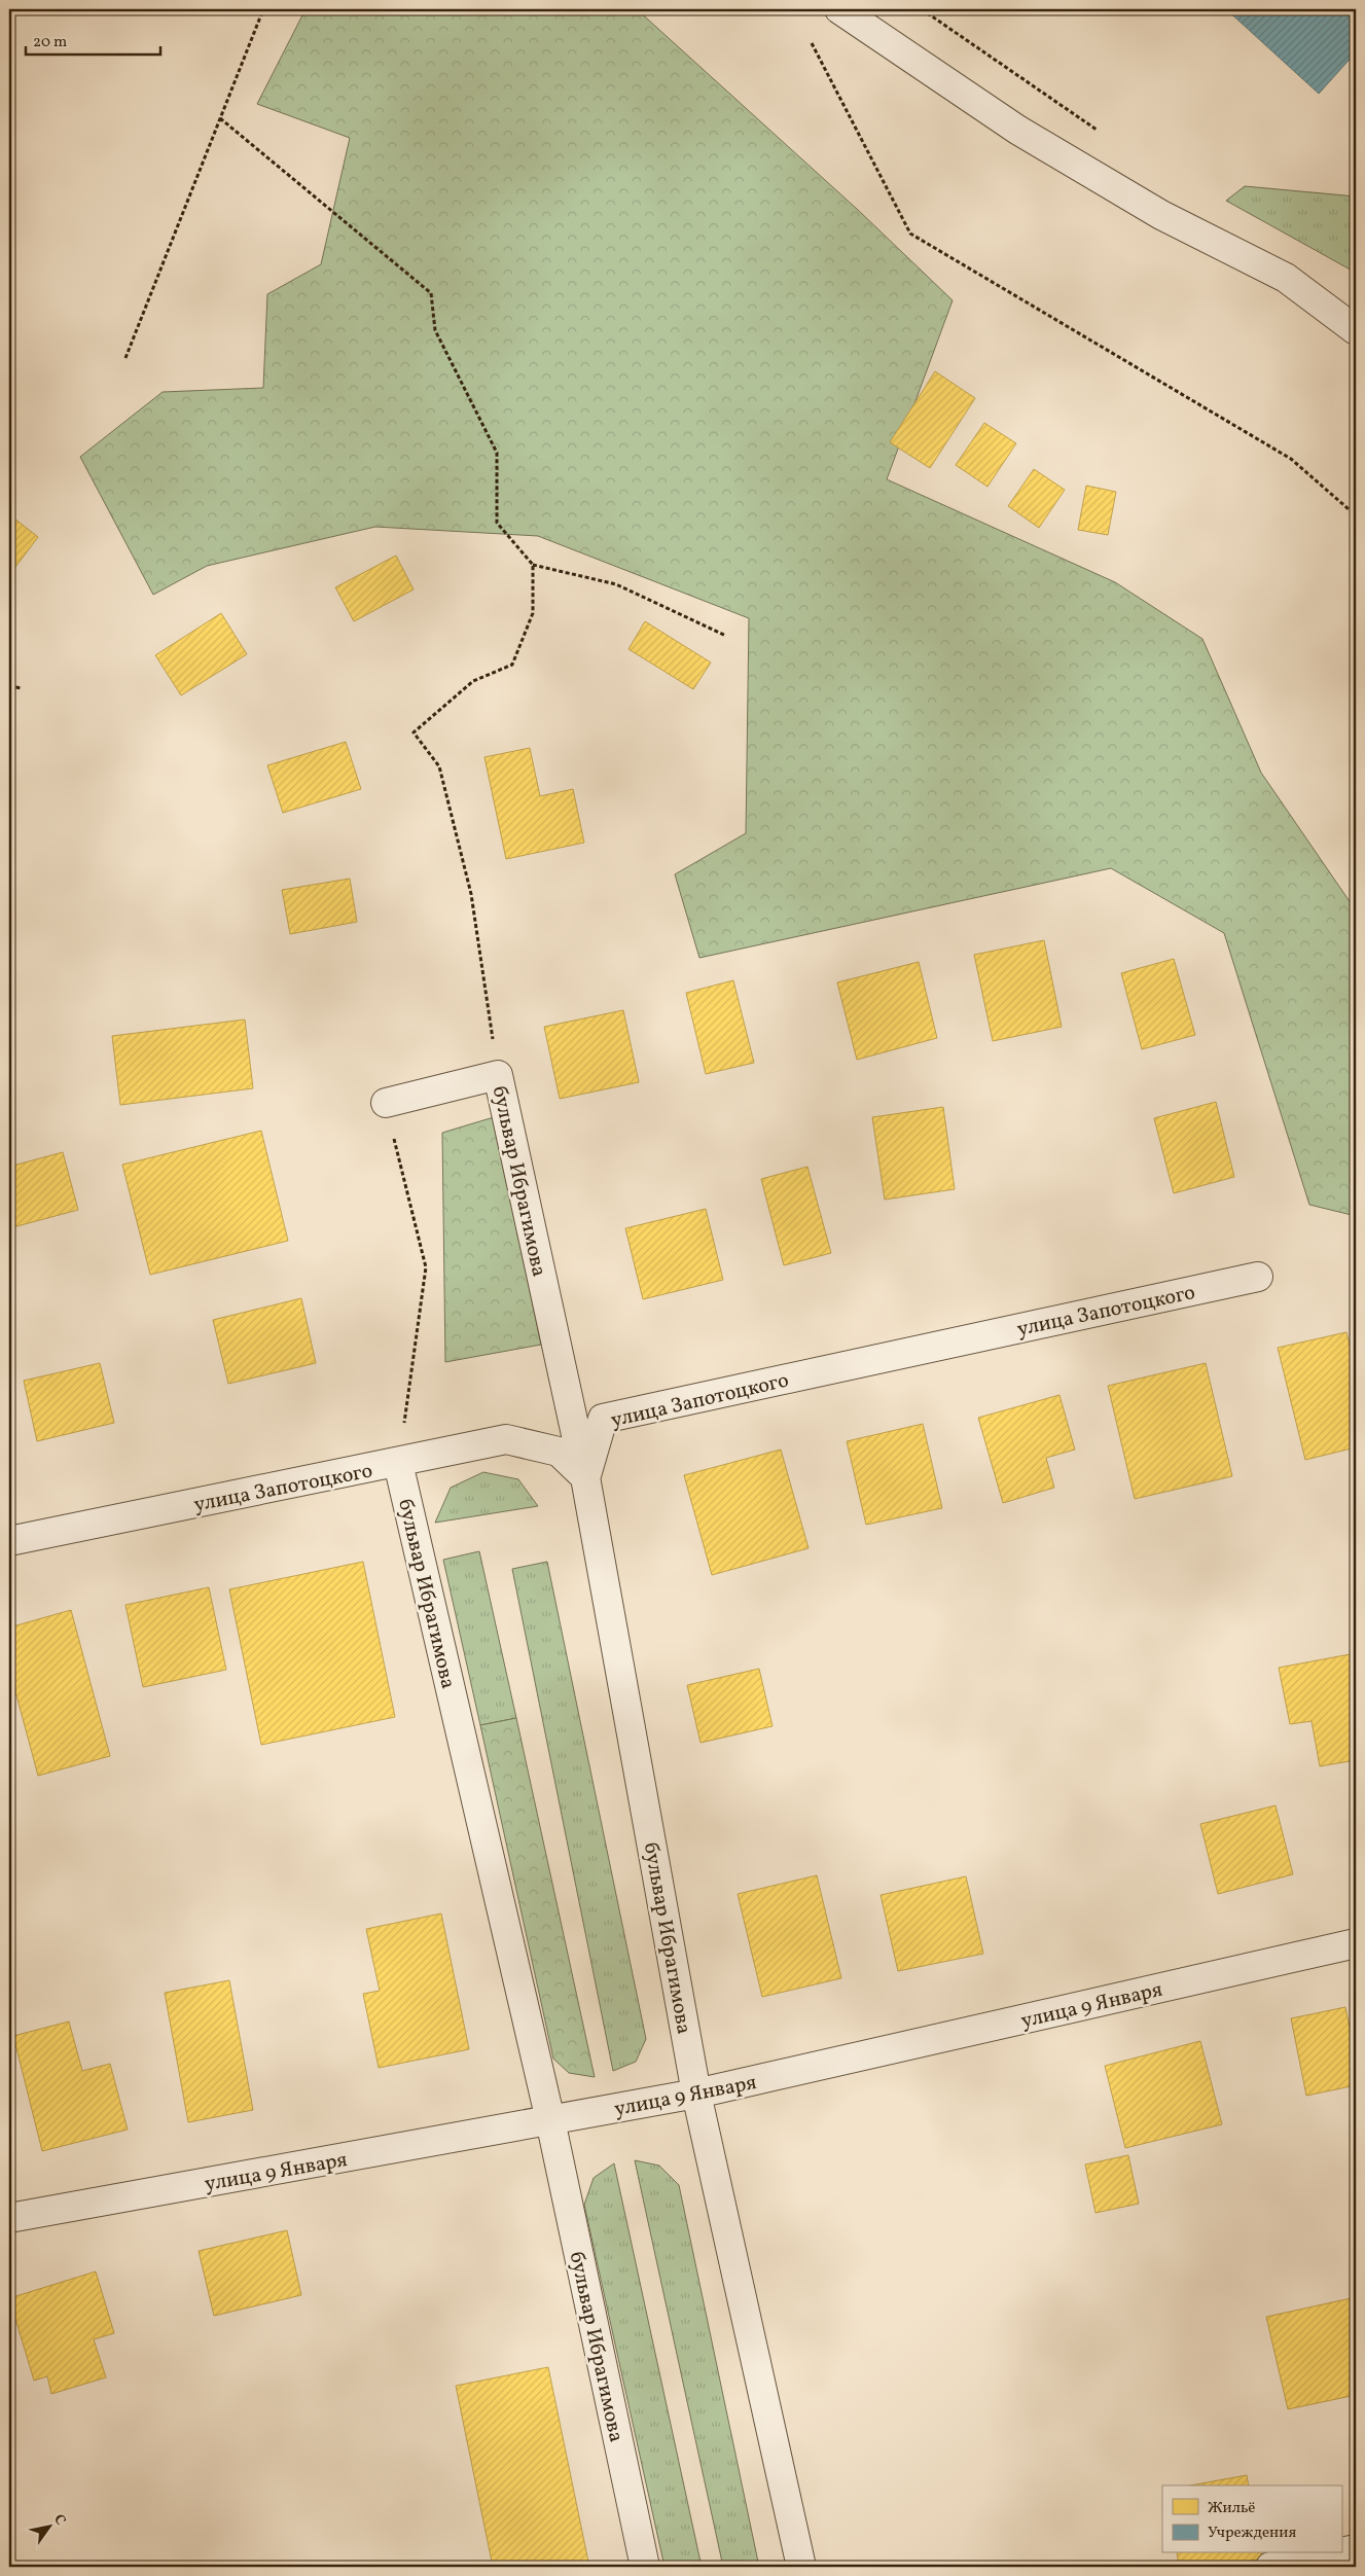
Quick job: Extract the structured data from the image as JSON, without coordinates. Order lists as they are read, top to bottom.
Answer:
{
  "streets": {
    "street": ["бульвар Ибрагимова", "улица Запотоцкого", "улица 9 Января"]
  },
  "crossings": [
    ["бульвар Ибрагимова", "улица Запотоцкого"],
    ["бульвар Ибрагимова", "улица 9 Января"]
  ],
  "legend": ["Жильё", "Учреждения"],
  "scale_bar": "20 m",
  "north": "top right"
}
